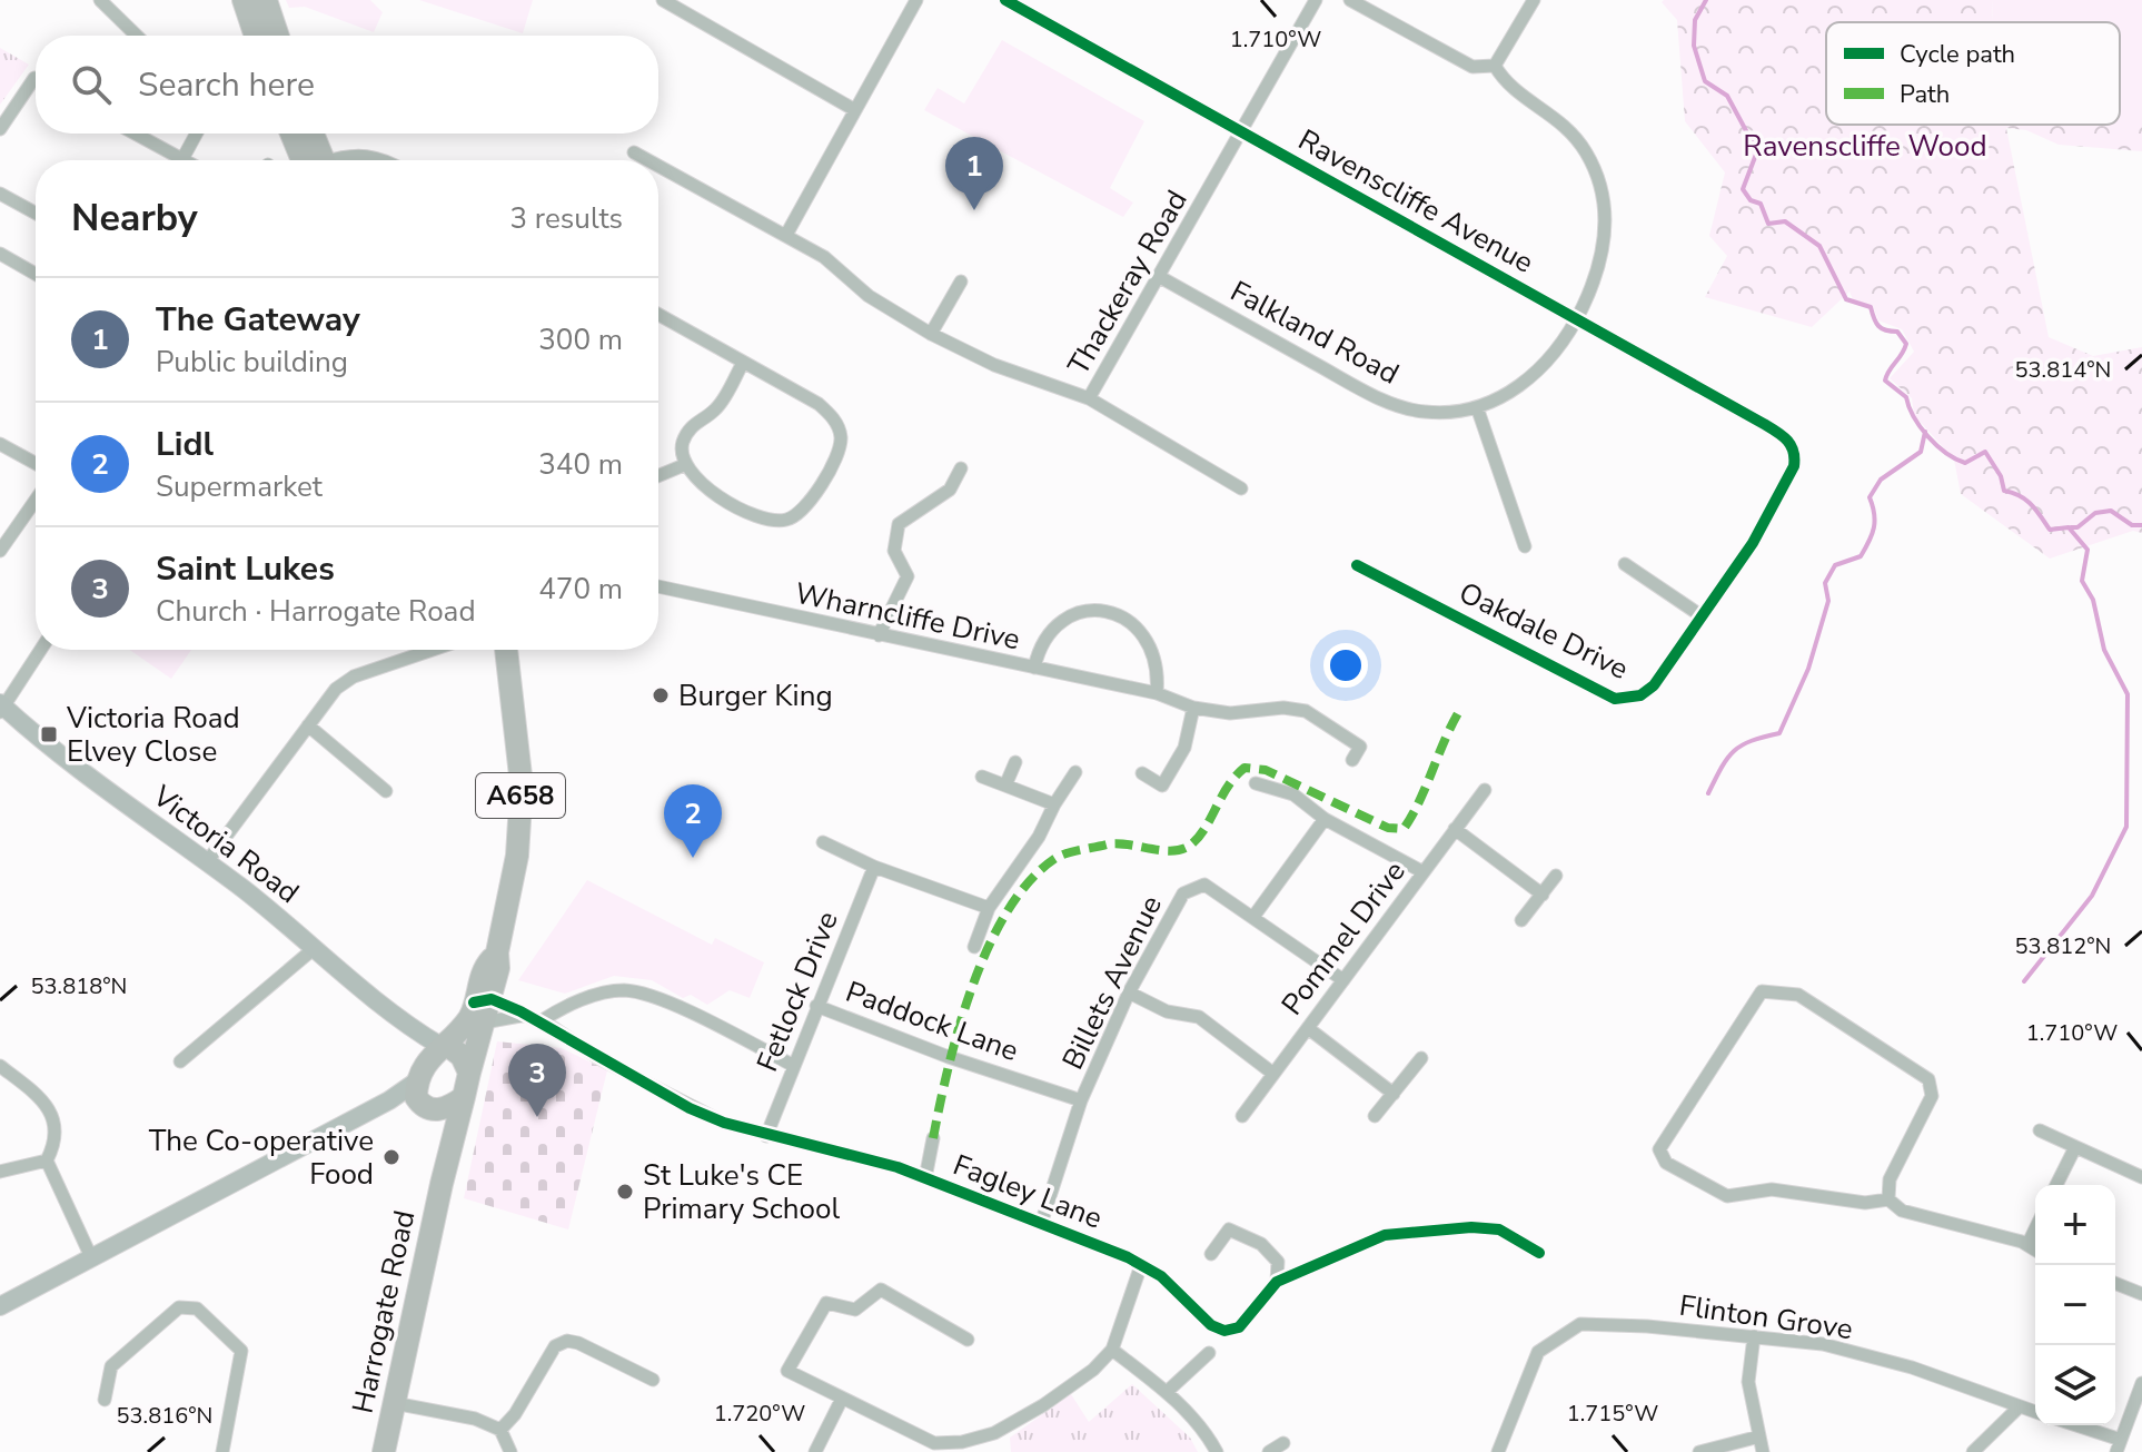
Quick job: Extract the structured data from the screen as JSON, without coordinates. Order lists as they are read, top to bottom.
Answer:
{
  "streets": {
    "highway": ["A658", "Harrogate Road"],
    "street": [
      "Ravenscliffe Avenue",
      "Thackeray Road",
      "Falkland Road",
      "Wharncliffe Drive",
      "Oakdale Drive",
      "Victoria Road",
      "Pommel Drive",
      "Billets Avenue",
      "Fetlock Drive",
      "Paddock Lane",
      "Fagley Lane",
      "Flinton Grove"
    ]
  },
  "crossings": [
    ["Ravenscliffe Avenue", "Thackeray Road"],
    ["Ravenscliffe Avenue", "Falkland Road"],
    ["Ravenscliffe Avenue", "Oakdale Drive"],
    ["Thackeray Road", "Falkland Road"],
    ["A658", "Victoria Road"],
    ["A658", "Fagley Lane"],
    ["Pommel Drive", "Billets Avenue"],
    ["Billets Avenue", "Paddock Lane"],
    ["Billets Avenue", "Fagley Lane"],
    ["Fetlock Drive", "Paddock Lane"],
    ["Fetlock Drive", "Fagley Lane"]
  ],
  "parks": ["Ravenscliffe Wood"],
  "places": {
    "other": ["Burger King", "The Co-operative Food", "St Luke's CE Primary School"],
    "transit": ["Victoria Road Elvey Close"]
  },
  "legend": ["Cycle path", "Path"],
  "page": {
    "search": "Search here",
    "pins": ["1", "2", "3"],
    "heading": ["Nearby", "3 results"],
    "list": [
      {
        "mark": "1",
        "name": "The Gateway",
        "note": "Public building",
        "value": "300 m"
      },
      {
        "mark": "2",
        "name": "Lidl",
        "note": "Supermarket",
        "value": "340 m"
      },
      {
        "mark": "3",
        "name": "Saint Lukes",
        "note": "Church · Harrogate Road",
        "value": "470 m"
      }
    ],
    "map_buttons": ["+", "−"]
  },
  "coordinates": [
    "1.710°W",
    "53.814°N",
    "53.812°N",
    "53.818°N",
    "1.720°W",
    "1.715°W",
    "53.816°N"
  ]
}
